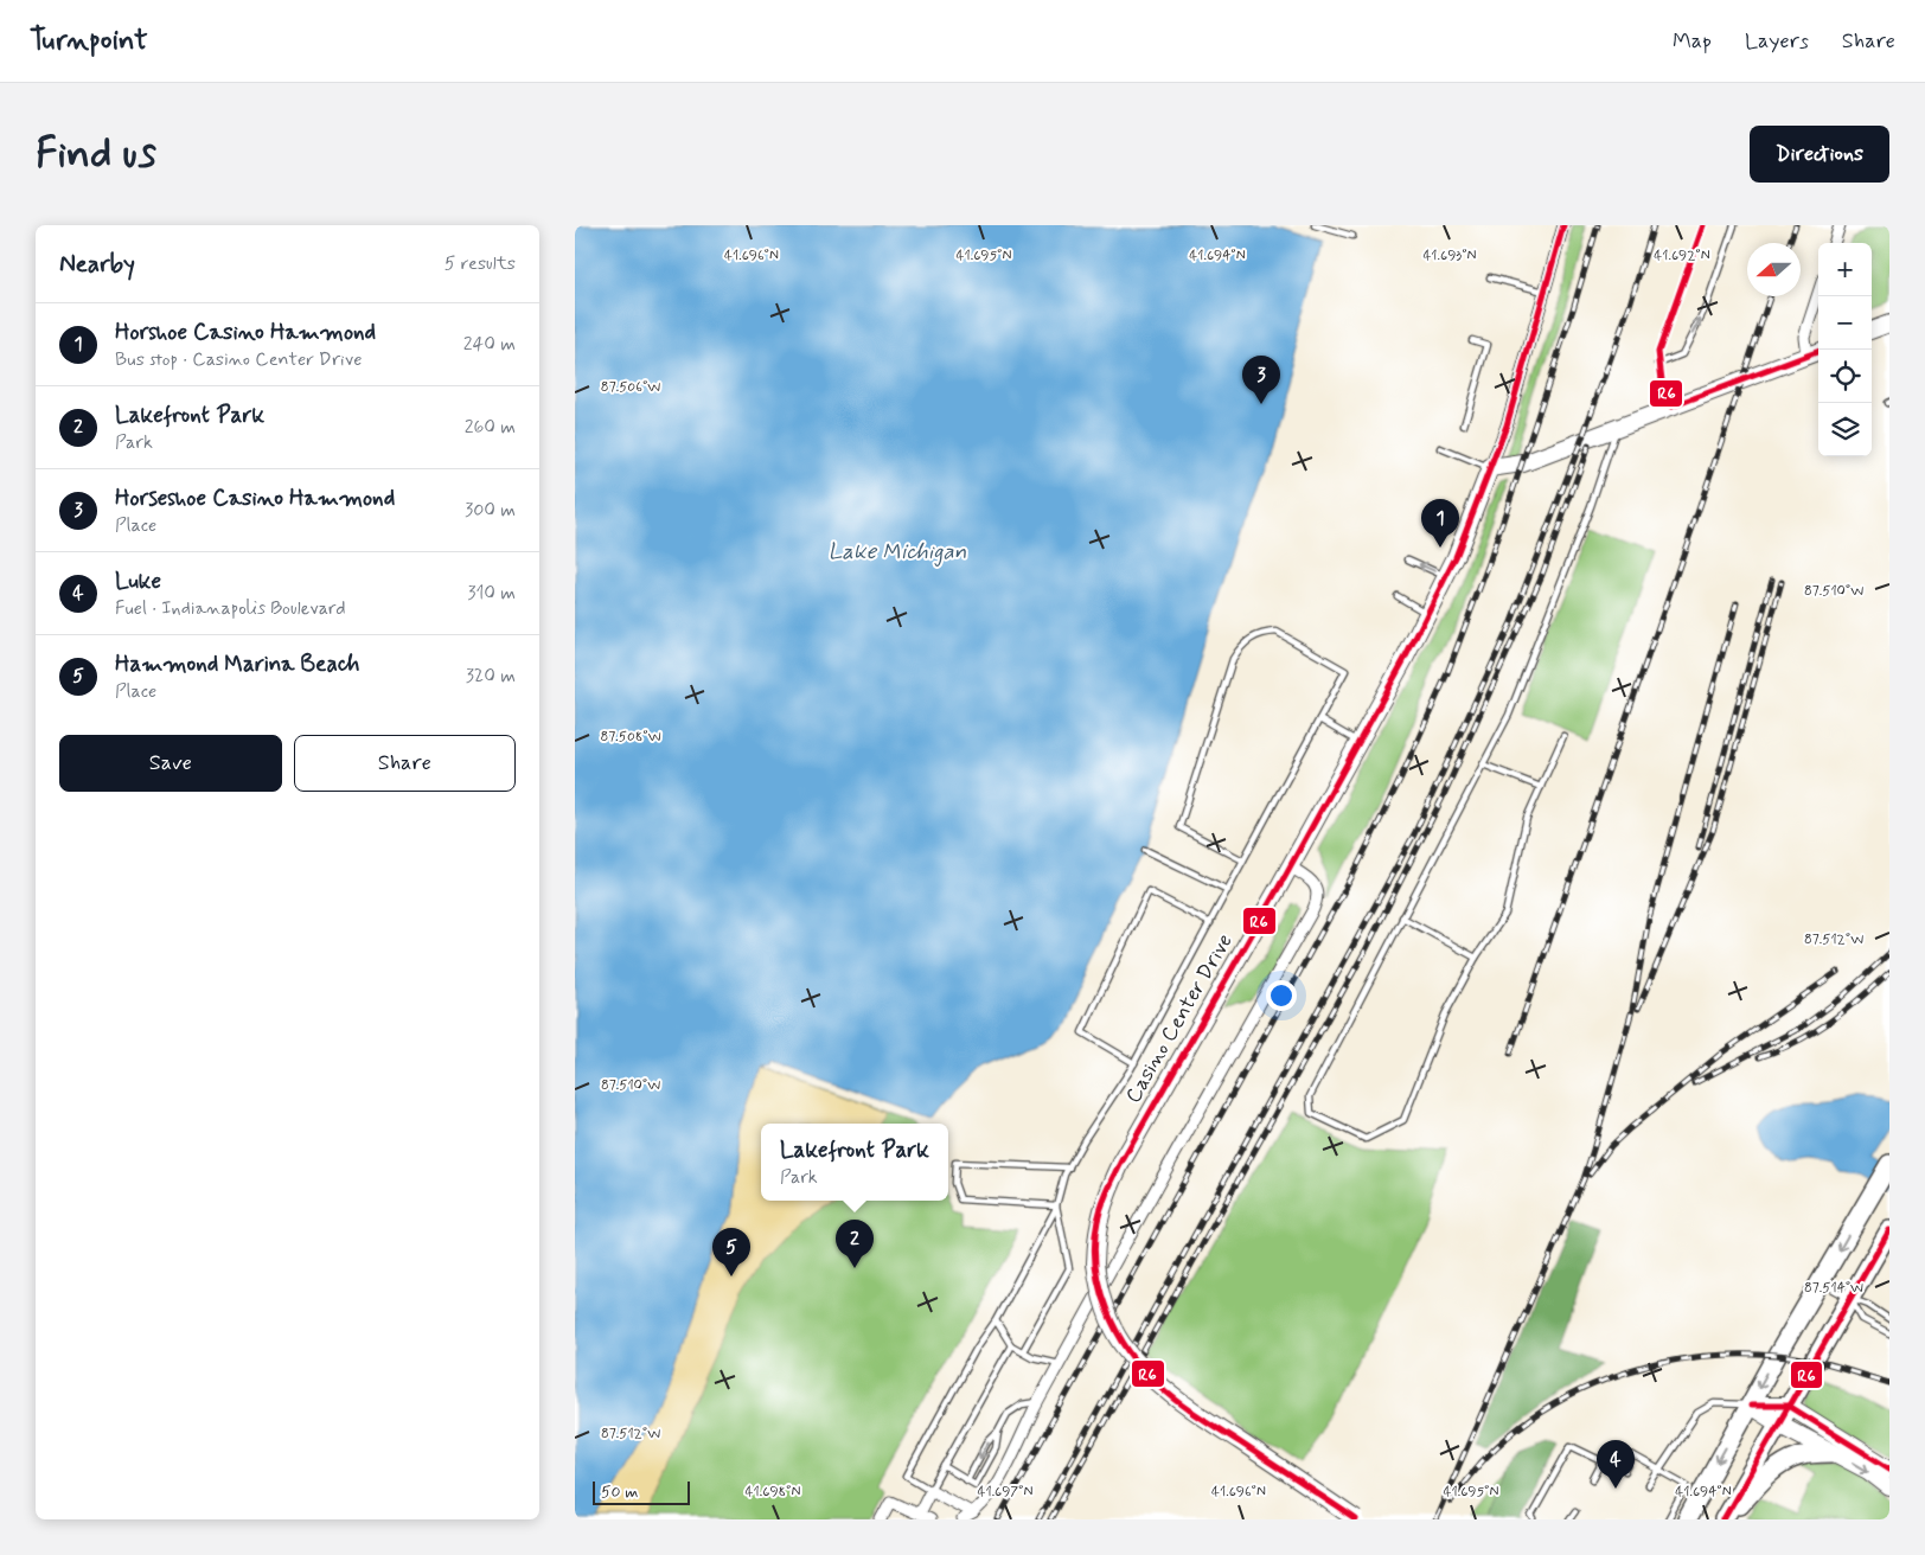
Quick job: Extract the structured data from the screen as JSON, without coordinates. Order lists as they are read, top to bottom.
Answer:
{
  "streets": {
    "street": ["Casino Center Drive"]
  },
  "water": ["Lake Michigan"],
  "lines": ["transit line R6"],
  "scale_bar": "50 m",
  "north": "left",
  "page": {
    "header": "Turnpoint",
    "nav": ["Map", "Layers", "Share"],
    "buttons": [
      "Directions",
      ["Save", "Share"]
    ],
    "title": "Find us",
    "heading": ["Nearby", "5 results"],
    "map_buttons": ["+", "−"],
    "list": [
      {
        "mark": "1",
        "name": "Horshoe Casino Hammond",
        "note": "Bus stop · Casino Center Drive",
        "value": "240 m"
      },
      {
        "mark": "2",
        "name": "Lakefront Park",
        "note": "Park",
        "value": "260 m"
      },
      {
        "mark": "3",
        "name": "Horseshoe Casino Hammond",
        "note": "Place",
        "value": "300 m"
      },
      {
        "mark": "4",
        "name": "Luke",
        "note": "Fuel · Indianapolis Boulevard",
        "value": "310 m"
      },
      {
        "mark": "5",
        "name": "Hammond Marina Beach",
        "note": "Place",
        "value": "320 m"
      }
    ],
    "pins": [
      "3",
      "1",
      "2",
      "5",
      "4"
    ],
    "popup": ["Lakefront Park", "Park"],
    "scale": "50 m"
  },
  "coordinates": [
    "41.696°N",
    "41.695°N",
    "41.694°N",
    "41.693°N",
    "41.692°N",
    "87.506°W",
    "87.510°W",
    "87.508°W",
    "87.512°W",
    "87.514°W",
    "41.698°N",
    "41.697°N"
  ]
}
